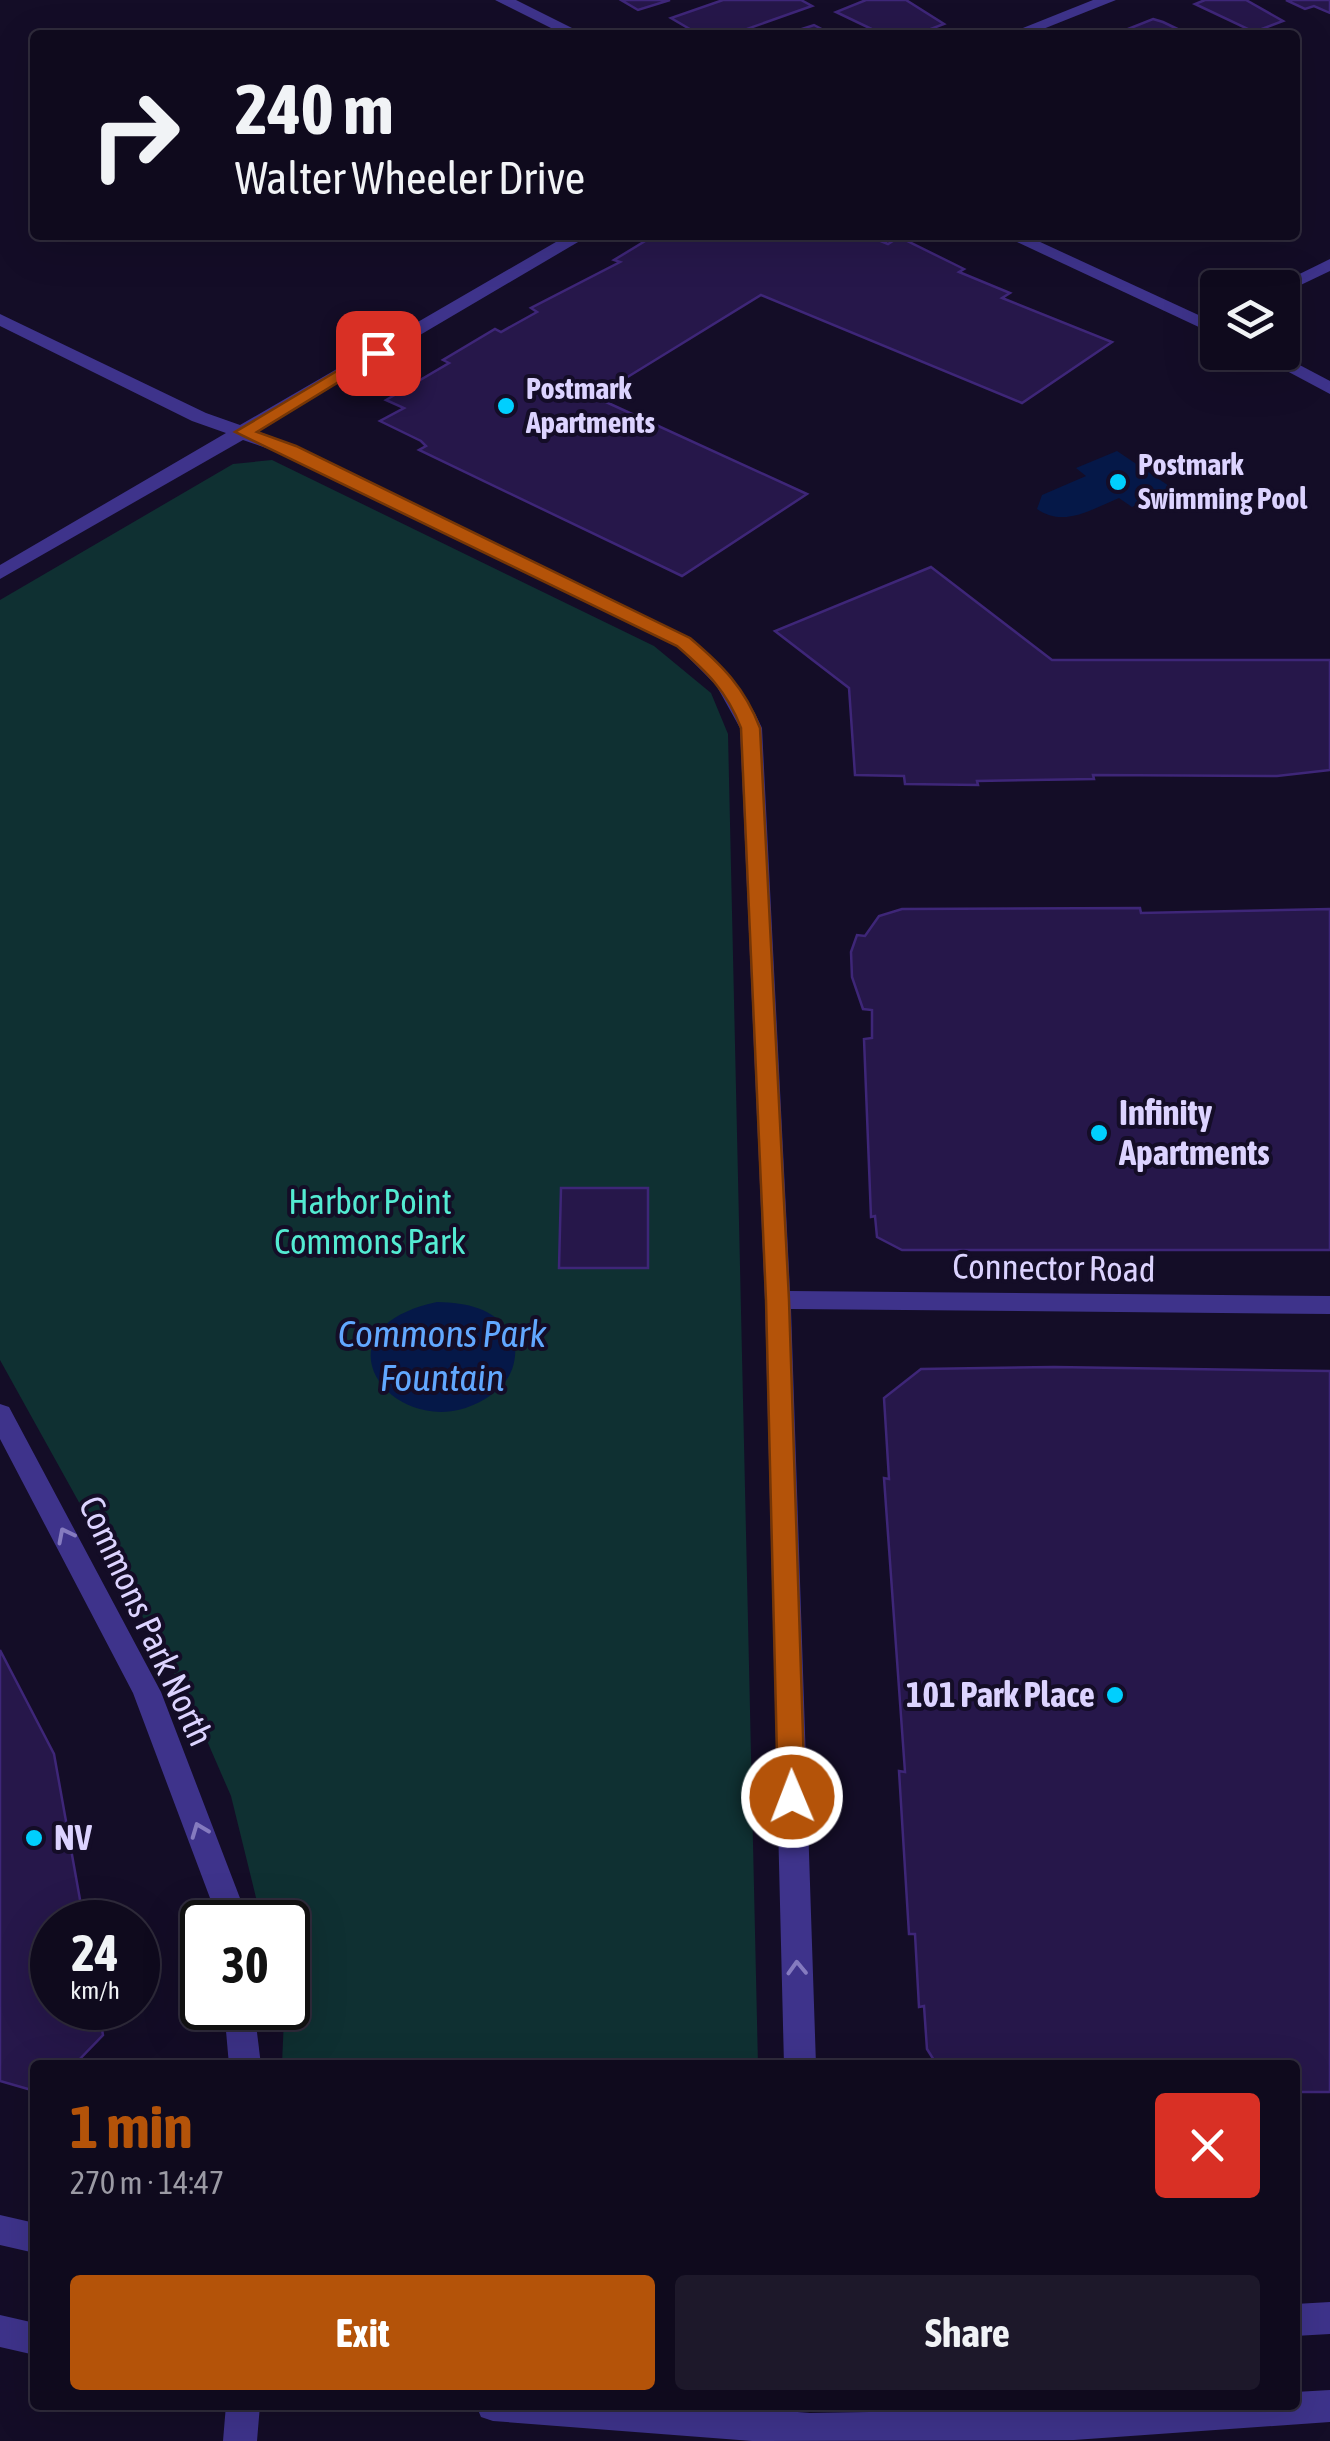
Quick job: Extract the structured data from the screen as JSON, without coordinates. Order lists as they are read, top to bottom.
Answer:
{
  "streets": {
    "street": ["Connector Road", "Commons Park North"]
  },
  "one_way": ["Commons Park North"],
  "water": ["Commons Park Fountain"],
  "parks": ["Harbor Point Commons Park"],
  "places": [
    "Postmark Apartments",
    "Postmark Swimming Pool",
    "Infinity Apartments",
    "101 Park Place",
    "NV"
  ],
  "page": {
    "turn": ["240 m", "Walter Wheeler Drive"],
    "speed": "24 km/h",
    "limit": "30",
    "heading": ["1 min", "270 m · 14:47"],
    "buttons": ["Exit", "Share"]
  }
}
